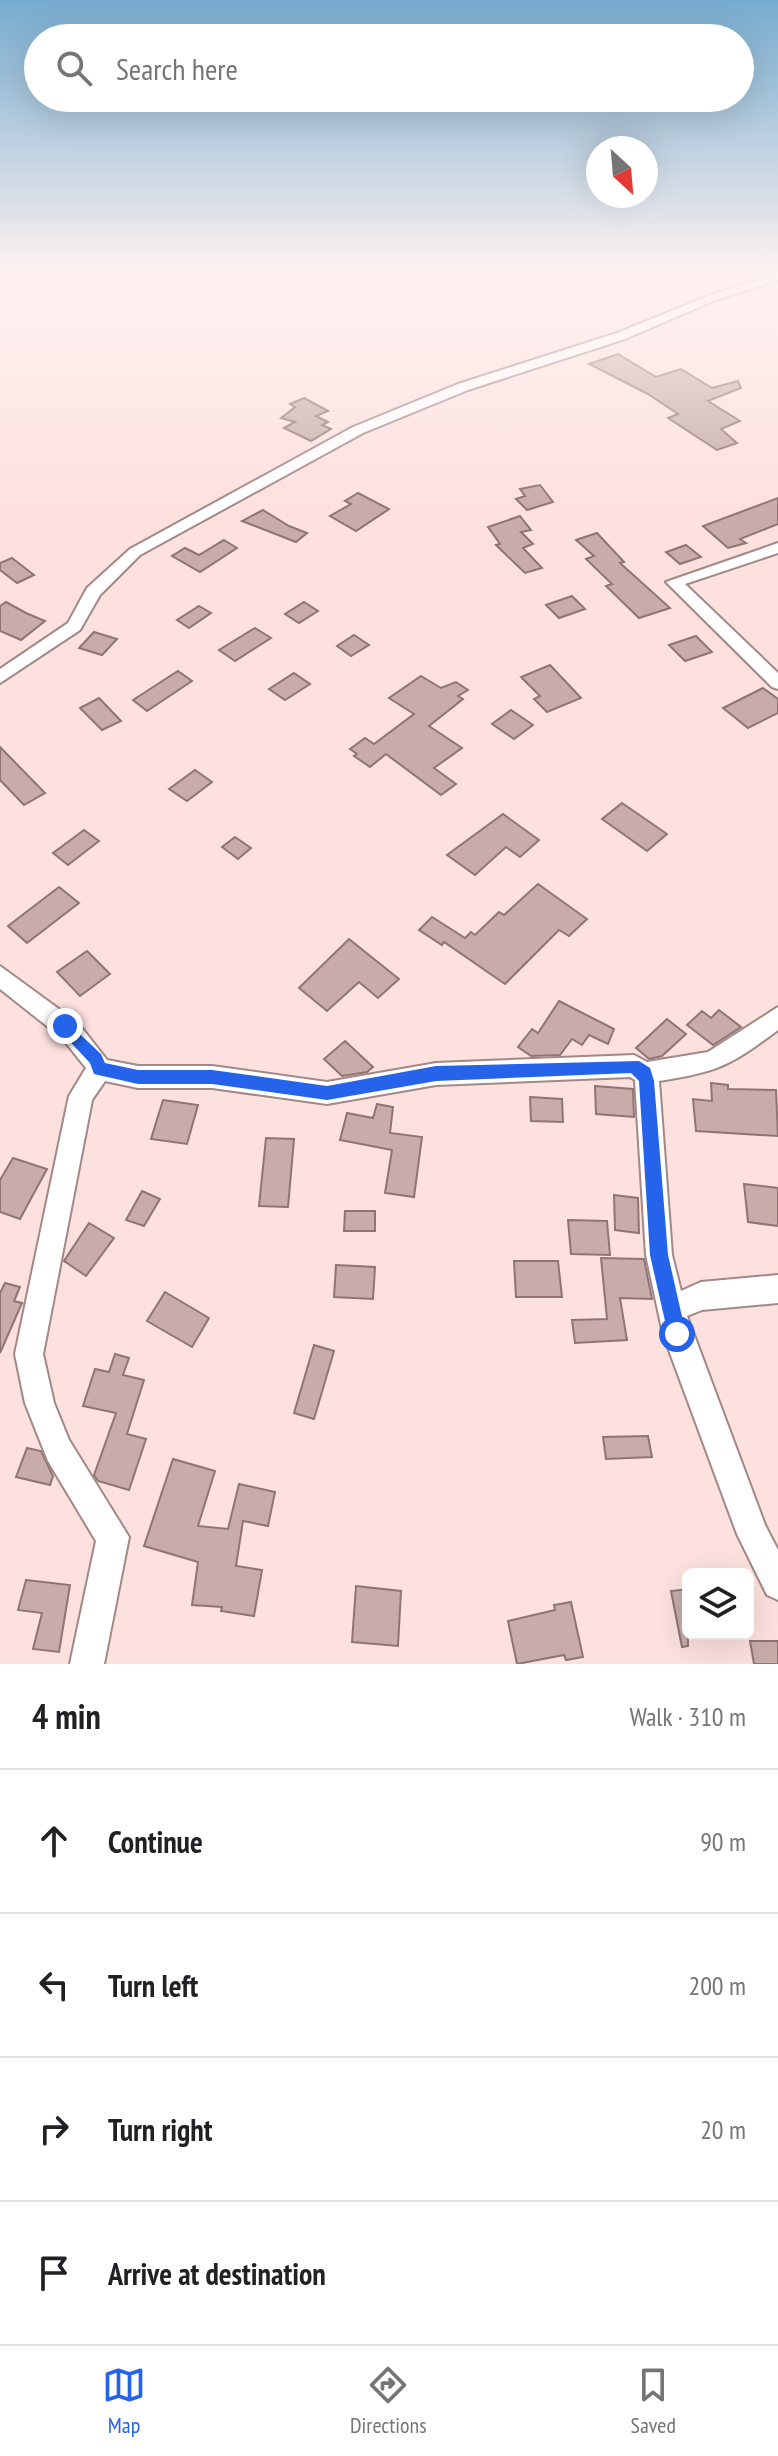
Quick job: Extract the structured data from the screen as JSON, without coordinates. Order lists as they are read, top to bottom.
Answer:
{
  "north": "bottom right",
  "page": {
    "search": "Search here",
    "heading": ["4 min", "Walk · 310 m"],
    "list": [
      ["Continue", "90 m"],
      ["Turn left", "200 m"],
      ["Turn right", "20 m"],
      "Arrive at destination"
    ],
    "nav": ["Map", "Directions", "Saved"]
  }
}
